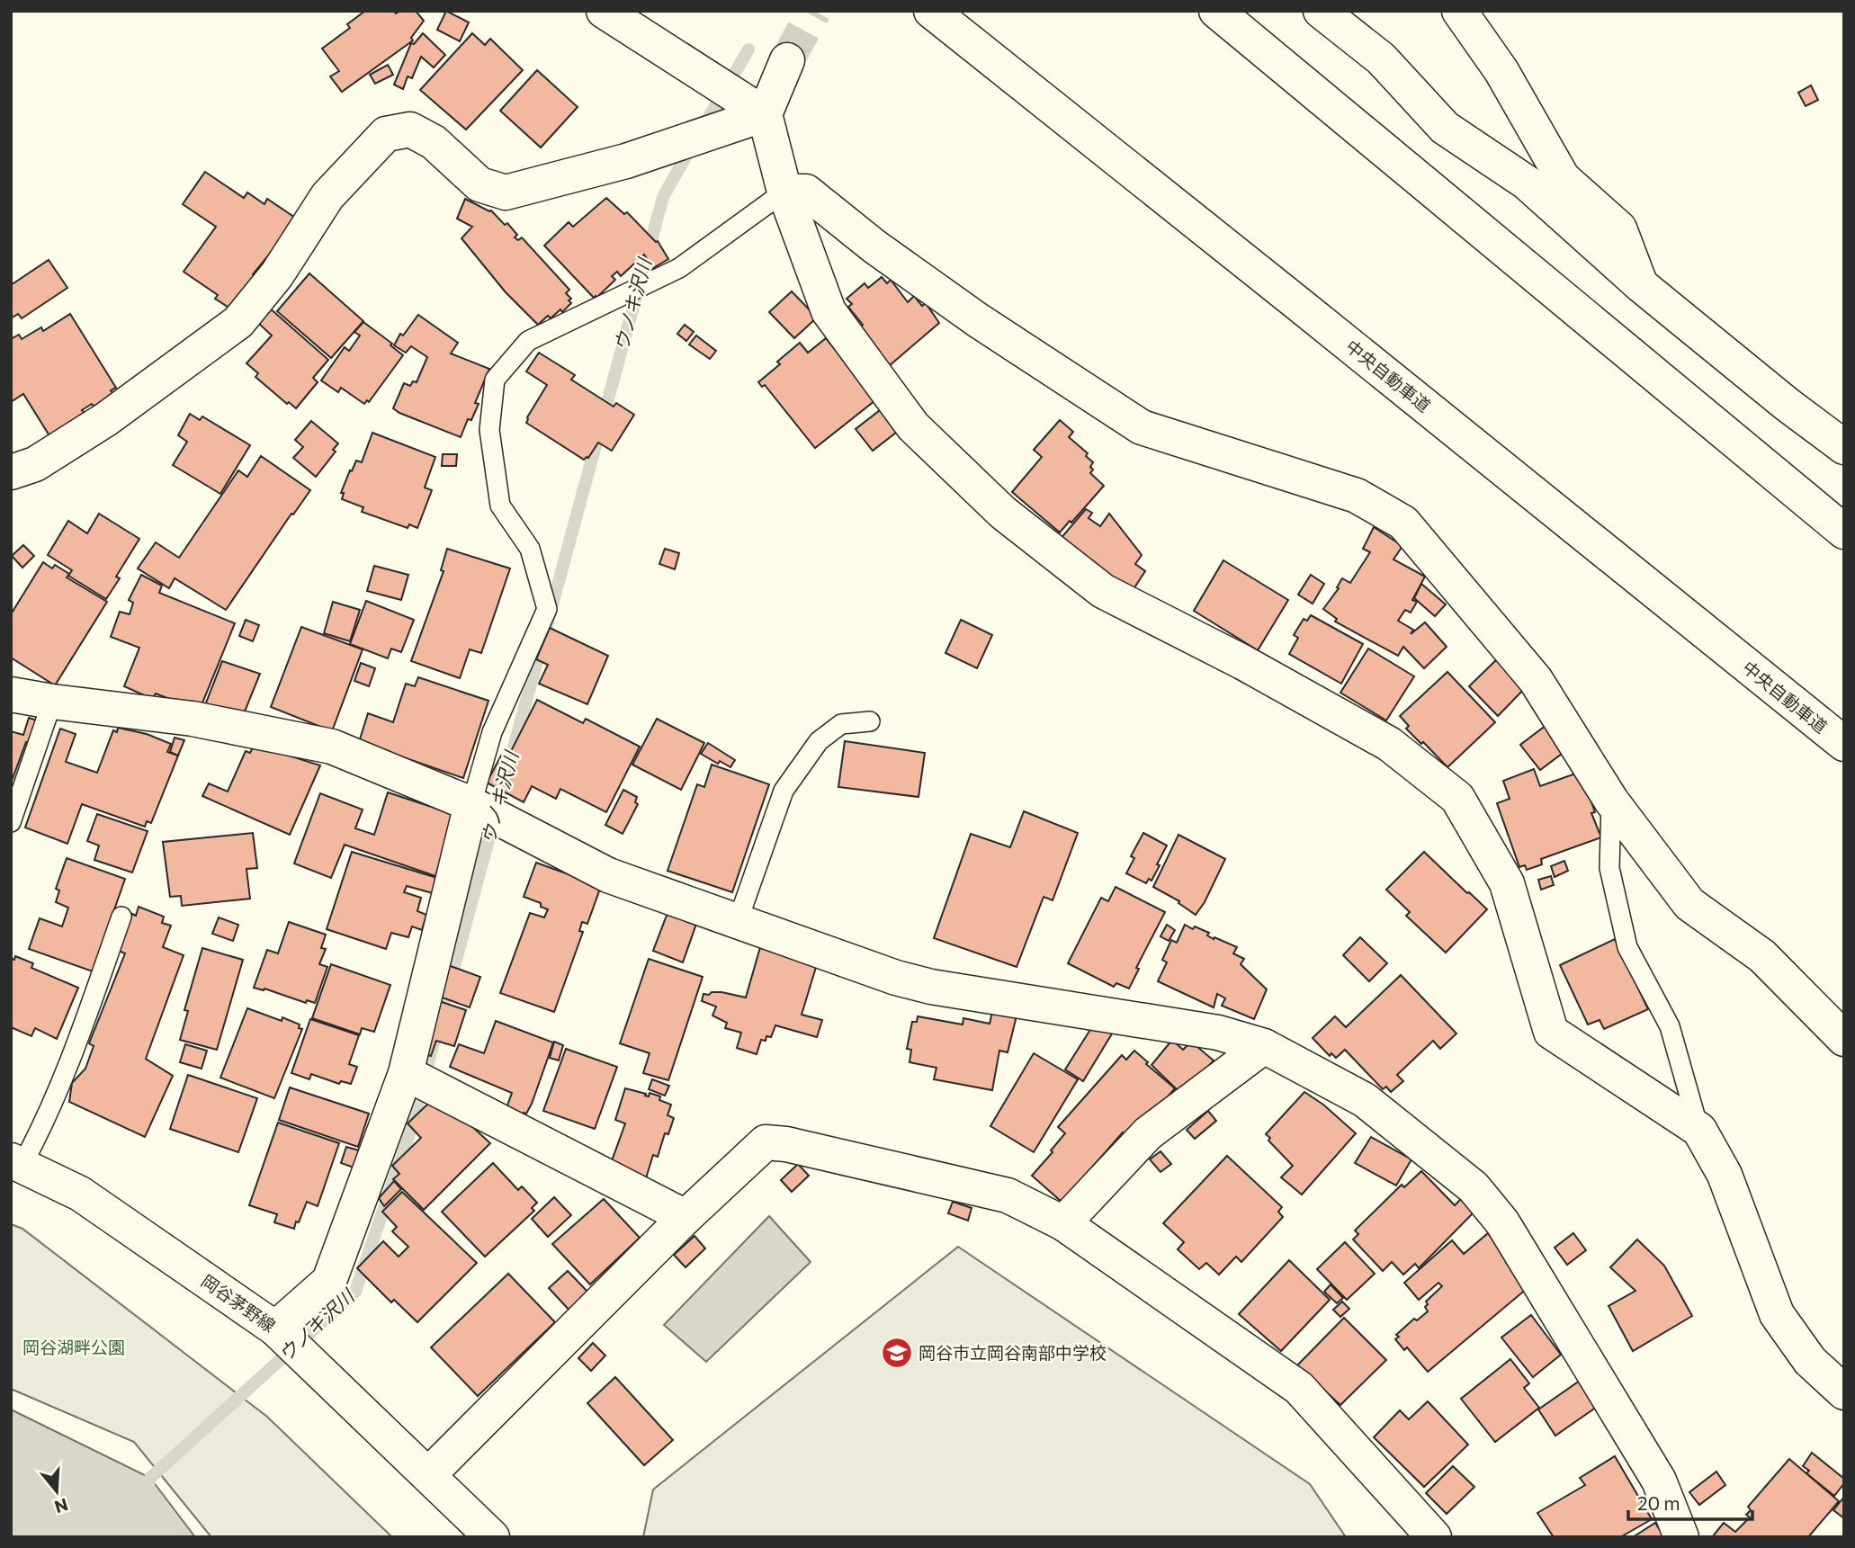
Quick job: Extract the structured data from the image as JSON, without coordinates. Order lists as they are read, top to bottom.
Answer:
{
  "streets": {
    "main road": ["中央自動車道", "岡谷茅野線"]
  },
  "water": ["ウノキ沢川"],
  "parks": ["岡谷湖畔公園"],
  "places": {
    "school or university": ["岡谷市立岡谷南部中学校"]
  },
  "scale_bar": "20 m",
  "north": "bottom"
}
